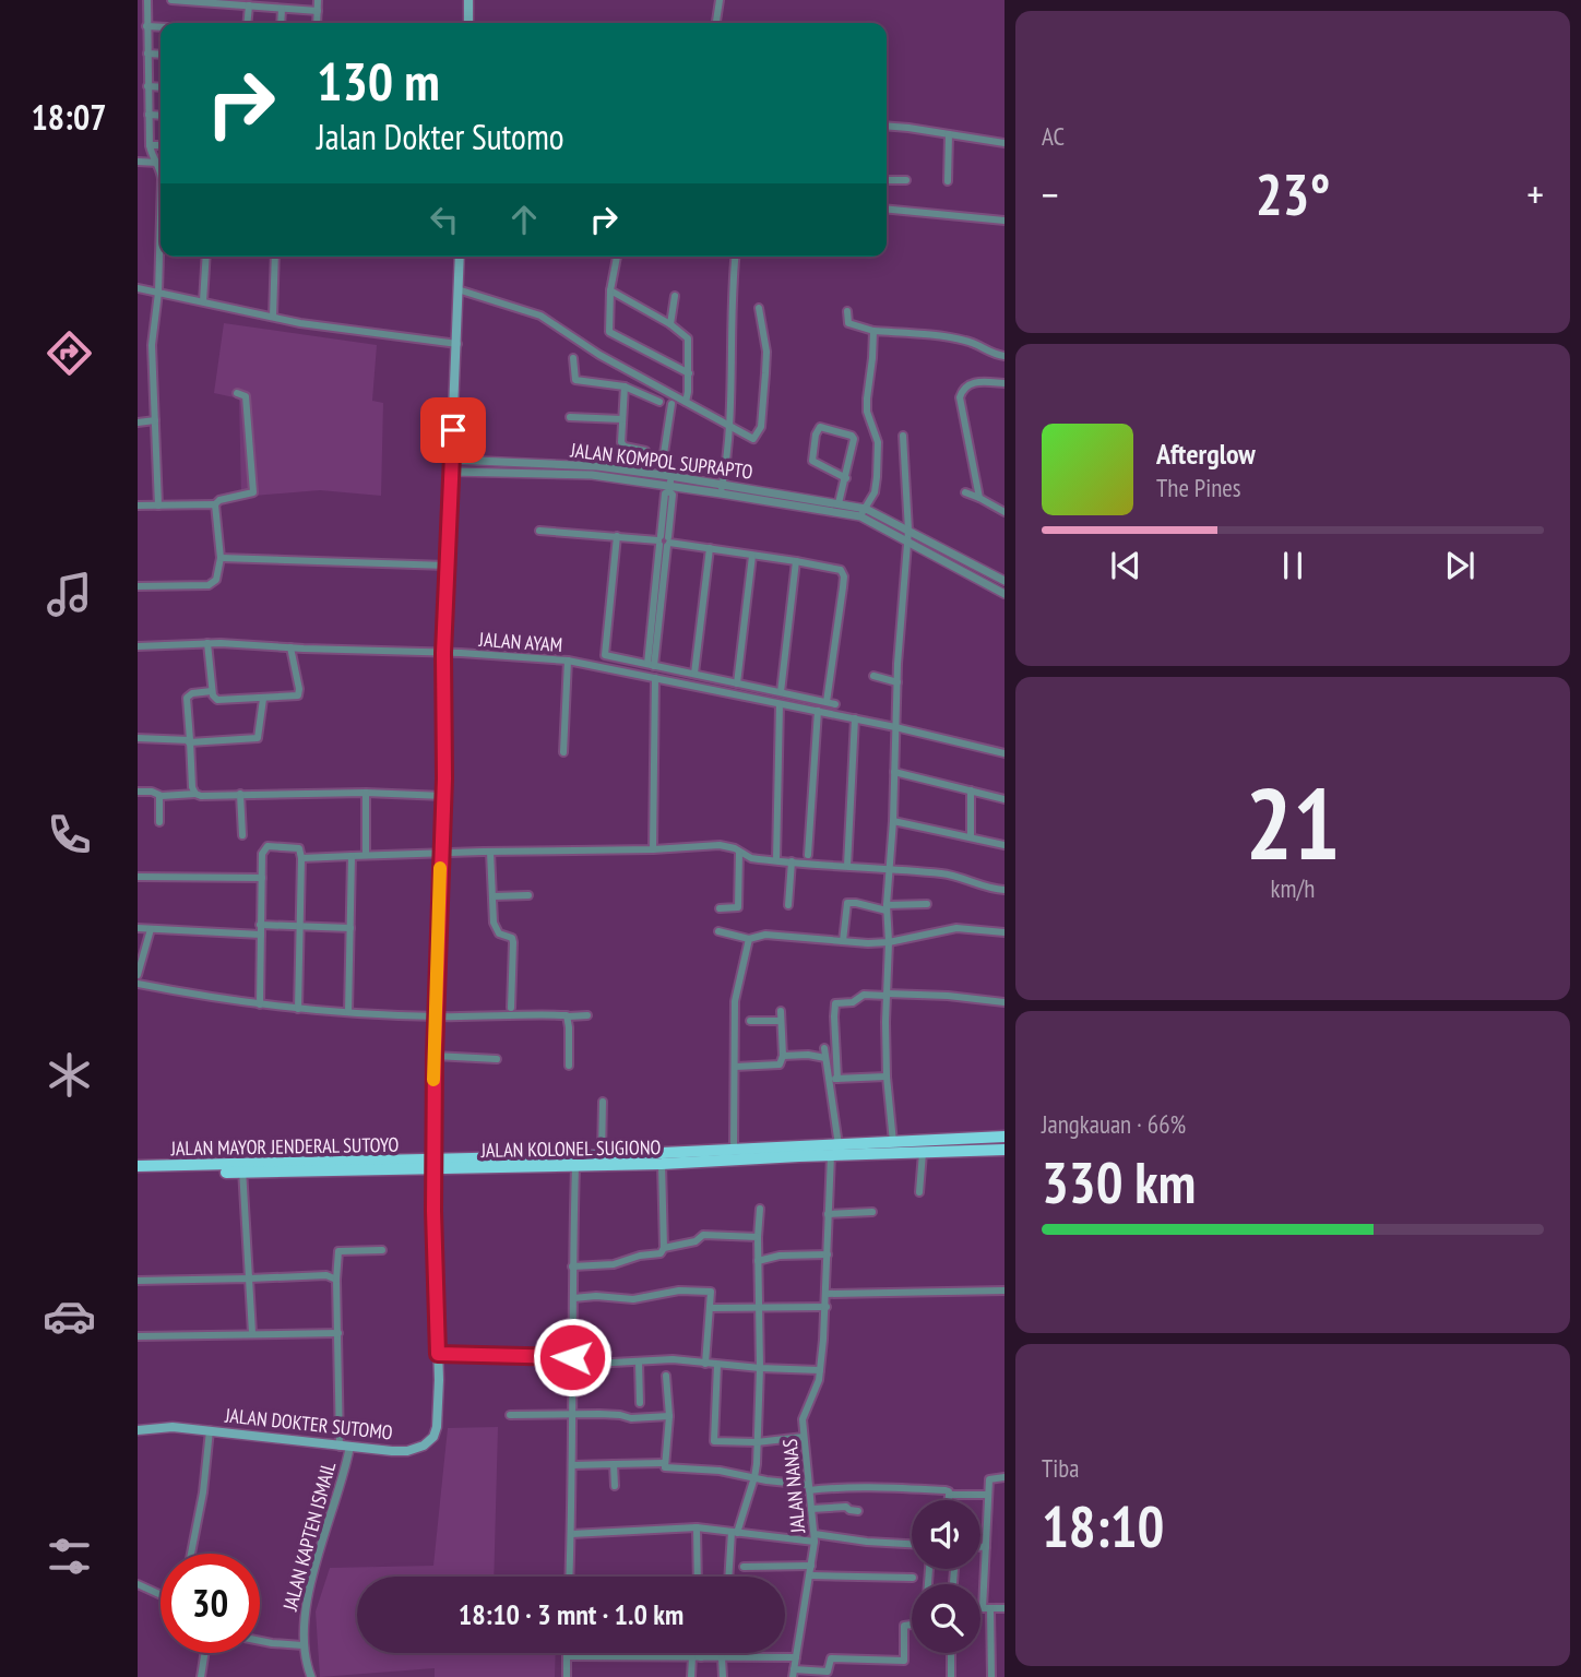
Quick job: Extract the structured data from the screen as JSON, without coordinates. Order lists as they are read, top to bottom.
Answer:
{
  "streets": {
    "highway": ["JALAN MAYOR JENDERAL SUTOYO", "JALAN KOLONEL SUGIONO"],
    "main road": ["JALAN DOKTER SUTOMO"],
    "street": [
      "JALAN KOMPOL SUPRAPTO",
      "JALAN AYAM",
      "JALAN NANAS",
      "JALAN KAPTEN ISMAIL"
    ]
  },
  "crossings": [
    ["JALAN KOMPOL SUPRAPTO", "JALAN DOKTER SUTOMO"],
    ["JALAN AYAM", "JALAN DOKTER SUTOMO"],
    ["JALAN MAYOR JENDERAL SUTOYO", "JALAN KOLONEL SUGIONO"],
    ["JALAN MAYOR JENDERAL SUTOYO", "JALAN DOKTER SUTOMO"],
    ["JALAN KOLONEL SUGIONO", "JALAN DOKTER SUTOMO"],
    ["JALAN KOLONEL SUGIONO", "JALAN NANAS"],
    ["JALAN DOKTER SUTOMO", "JALAN KAPTEN ISMAIL"]
  ],
  "page": {
    "tabs": "18:07",
    "tile": [
      "AC",
      ["21", "km/h"],
      ["Jangkauan · 66%", "330 km"],
      ["Tiba", "18:10"]
    ],
    "turn": ["130 m", "Jalan Dokter Sutomo"],
    "heat": ["−", "23°", "+"],
    "song": ["Afterglow", "The Pines"],
    "limit": "30",
    "trip": "18:10 · 3 mnt · 1.0 km"
  }
}
